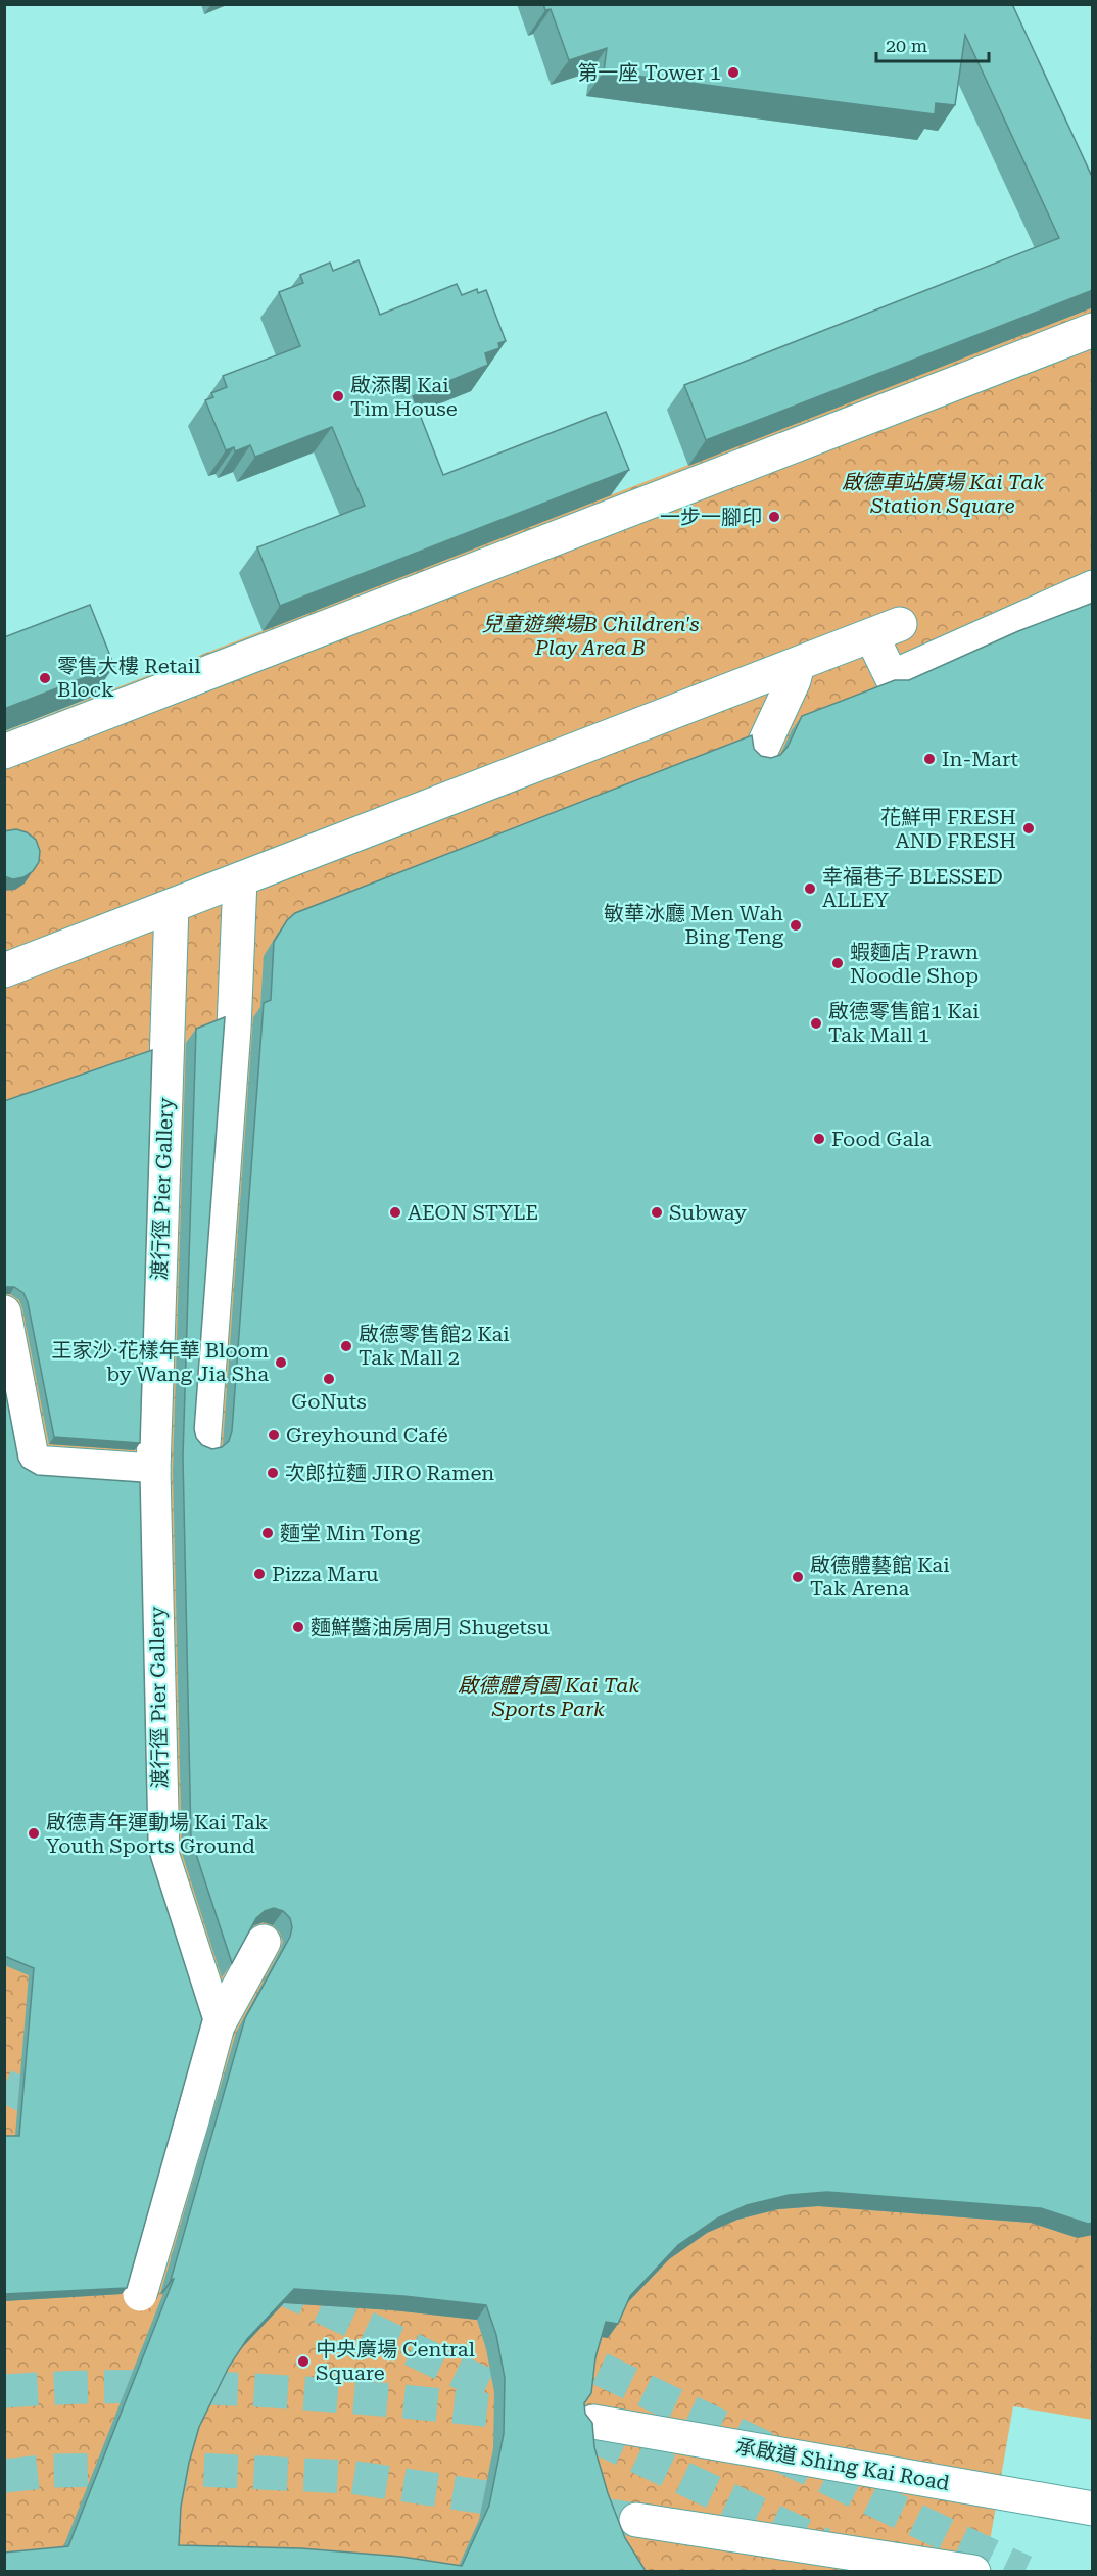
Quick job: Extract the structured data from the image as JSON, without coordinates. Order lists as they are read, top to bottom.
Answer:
{
  "streets": {
    "street": ["渡行徑 Pier Gallery", "承啟道 Shing Kai Road"]
  },
  "parks": ["啟德車站廣場 Kai Tak Station Square", "兒童遊樂場B Children's Play Area B", "啟德體育園 Kai Tak Sports Park"],
  "places": [
    "第一座 Tower 1",
    "啟添閣 Kai Tim House",
    "一步一腳印",
    "零售大樓 Retail Block",
    "In-Mart",
    "花鮮甲 FRESH AND FRESH",
    "幸福巷子 BLESSED ALLEY",
    "敏華冰廳 Men Wah Bing Teng",
    "蝦麵店 Prawn Noodle Shop",
    "啟德零售館1 Kai Tak Mall 1",
    "Food Gala",
    "AEON STYLE",
    "Subway",
    "啟德零售館2 Kai Tak Mall 2",
    "王家沙·花樣年華 Bloom by Wang Jia Sha",
    "GoNuts",
    "Greyhound Café",
    "次郎拉麵 JIRO Ramen",
    "麵堂 Min Tong",
    "Pizza Maru",
    "啟德體藝館 Kai Tak Arena",
    "麵鮮醬油房周月 Shugetsu",
    "啟德青年運動場 Kai Tak Youth Sports Ground",
    "中央廣場 Central Square"
  ],
  "scale_bar": "20 m"
}
